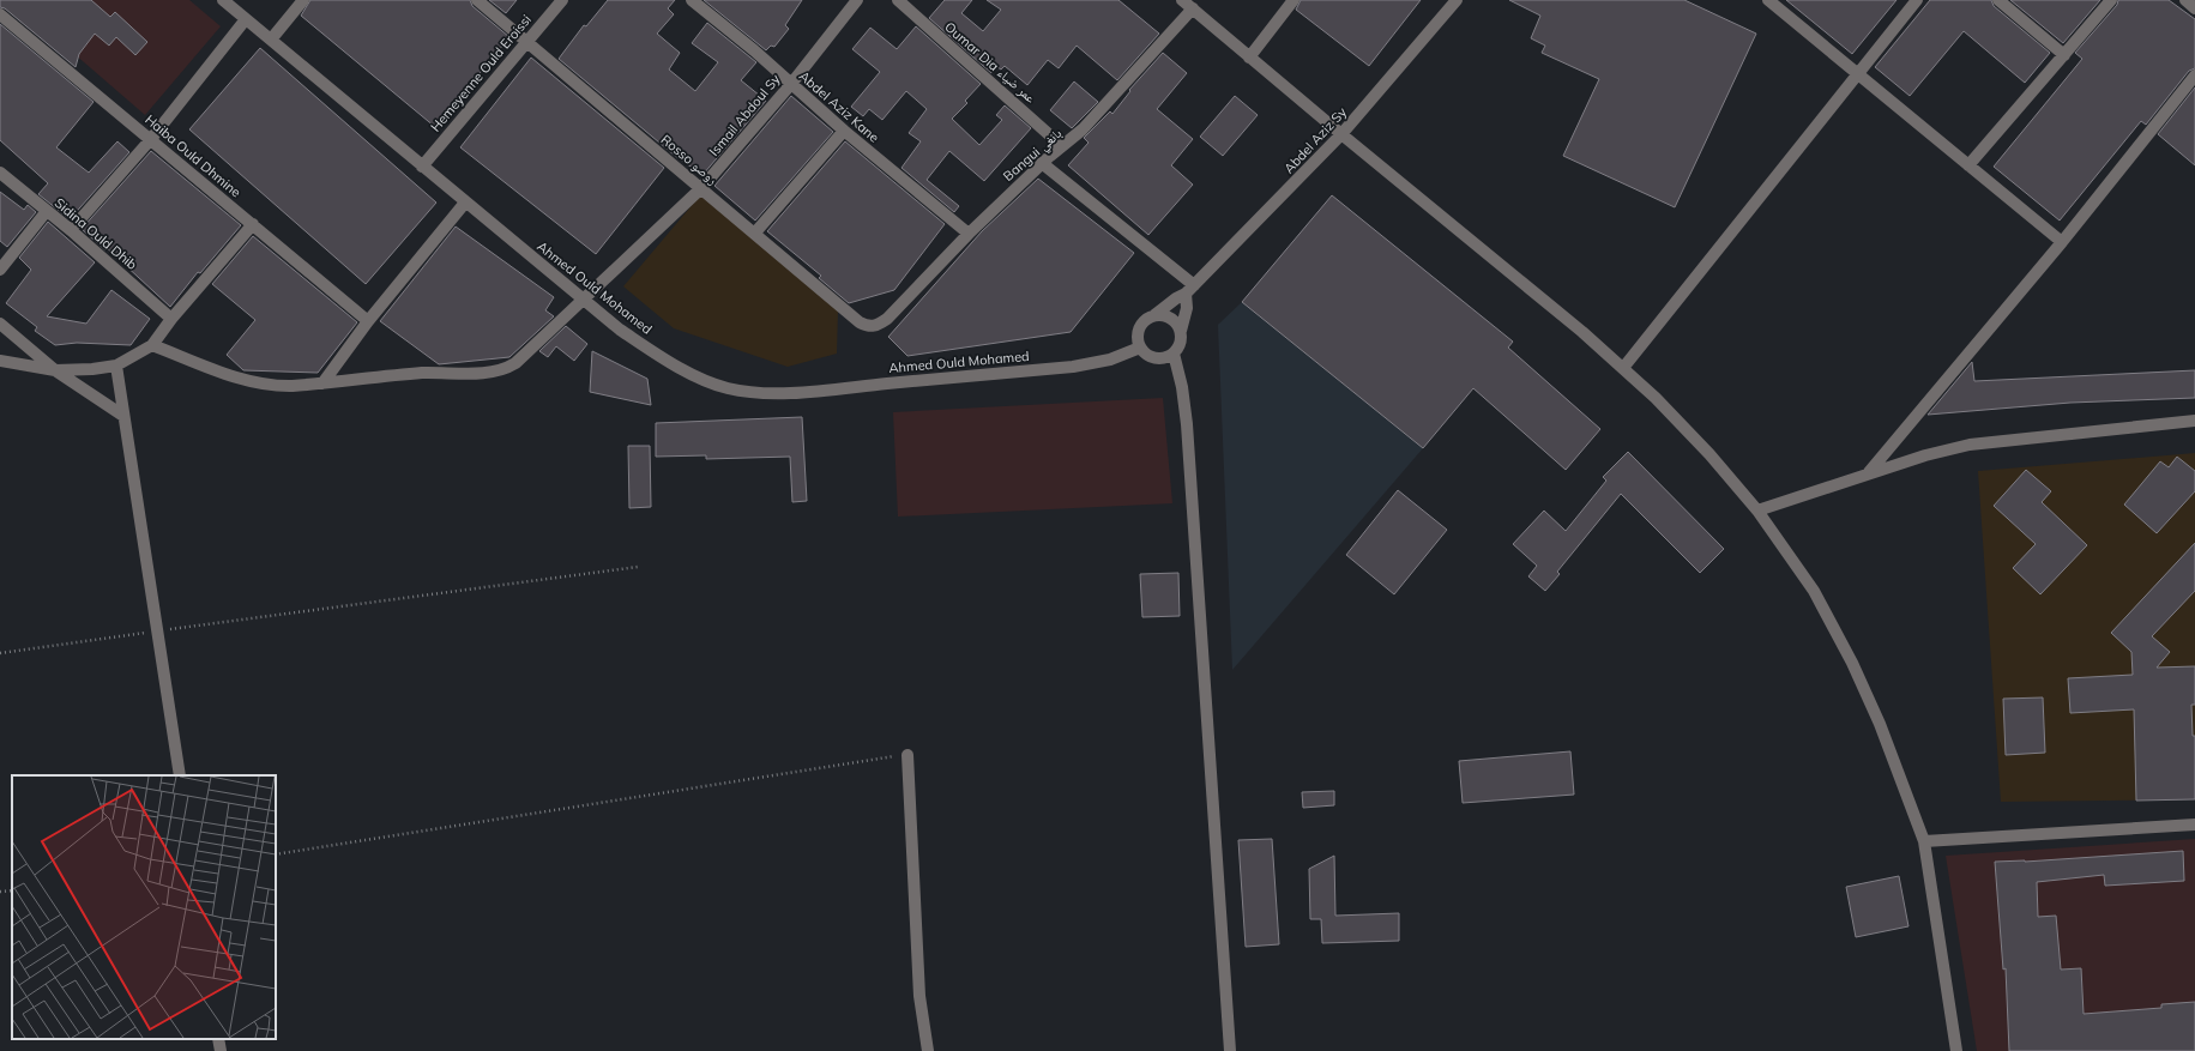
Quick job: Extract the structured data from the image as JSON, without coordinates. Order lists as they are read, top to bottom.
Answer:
{
  "streets": {
    "street": [
      "Oumar Dia عمر ضياء",
      "Hemeyenne Ould Eroissi",
      "Abdel Aziz Kane",
      "Ismail Abdoul Sy",
      "Abdel Aziz Sy",
      "Bangui بانغي",
      "Haiba Ould Dhmine",
      "Rosso روصو",
      "Sidina Ould Dhib",
      "Ahmed Ould Mohamed"
    ]
  },
  "crossings": [
    ["Oumar Dia عمر ضياء", "Bangui بانغي"],
    ["Hemeyenne Ould Eroissi", "Rosso روصو"],
    ["Hemeyenne Ould Eroissi", "Ahmed Ould Mohamed"],
    ["Abdel Aziz Kane", "Ismail Abdoul Sy"],
    ["Abdel Aziz Kane", "Bangui بانغي"],
    ["Ismail Abdoul Sy", "Rosso روصو"],
    ["Ismail Abdoul Sy", "Ahmed Ould Mohamed"],
    ["Abdel Aziz Sy", "Ahmed Ould Mohamed"],
    ["Bangui بانغي", "Rosso روصو"]
  ]
}
